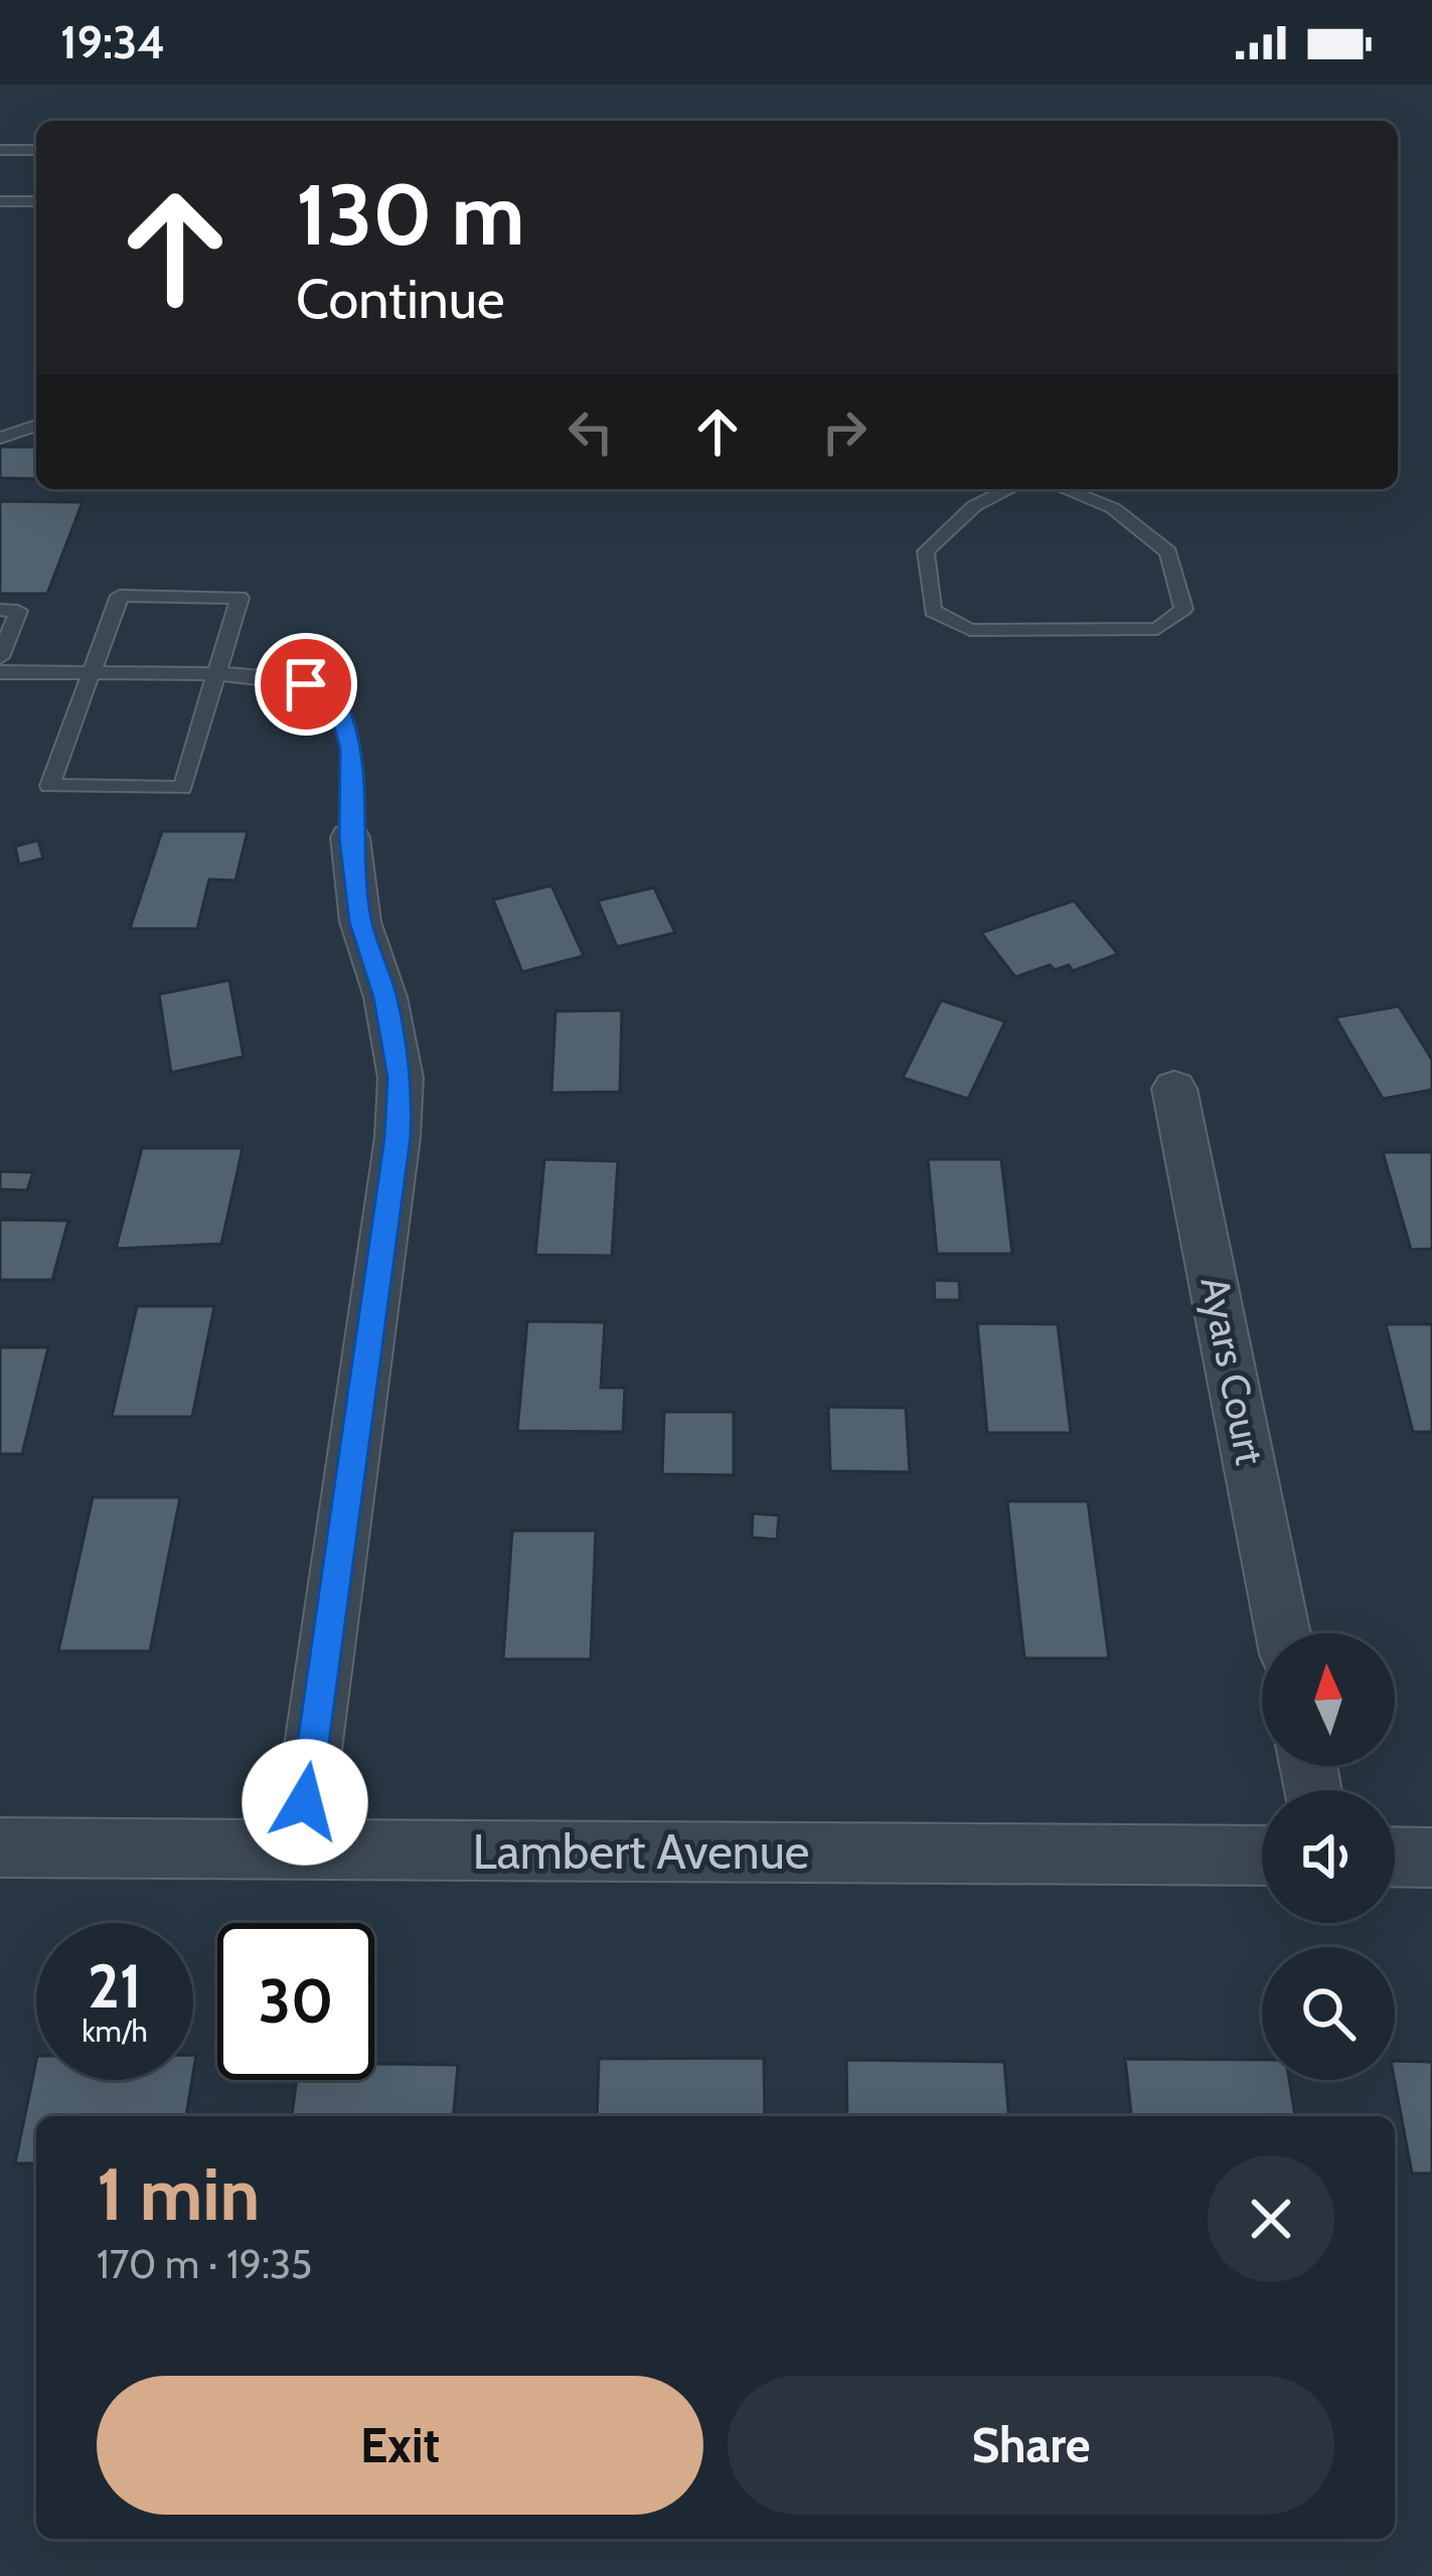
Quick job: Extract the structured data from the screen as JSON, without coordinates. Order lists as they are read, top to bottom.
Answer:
{
  "streets": {
    "street": ["Ayars Court", "Lambert Avenue"]
  },
  "north": "top",
  "page": {
    "status": "19:34",
    "turn": ["130 m", "Continue"],
    "speed": "21 km/h",
    "limit": "30",
    "heading": ["1 min", "170 m · 19:35"],
    "buttons": ["Exit", "Share"]
  }
}
